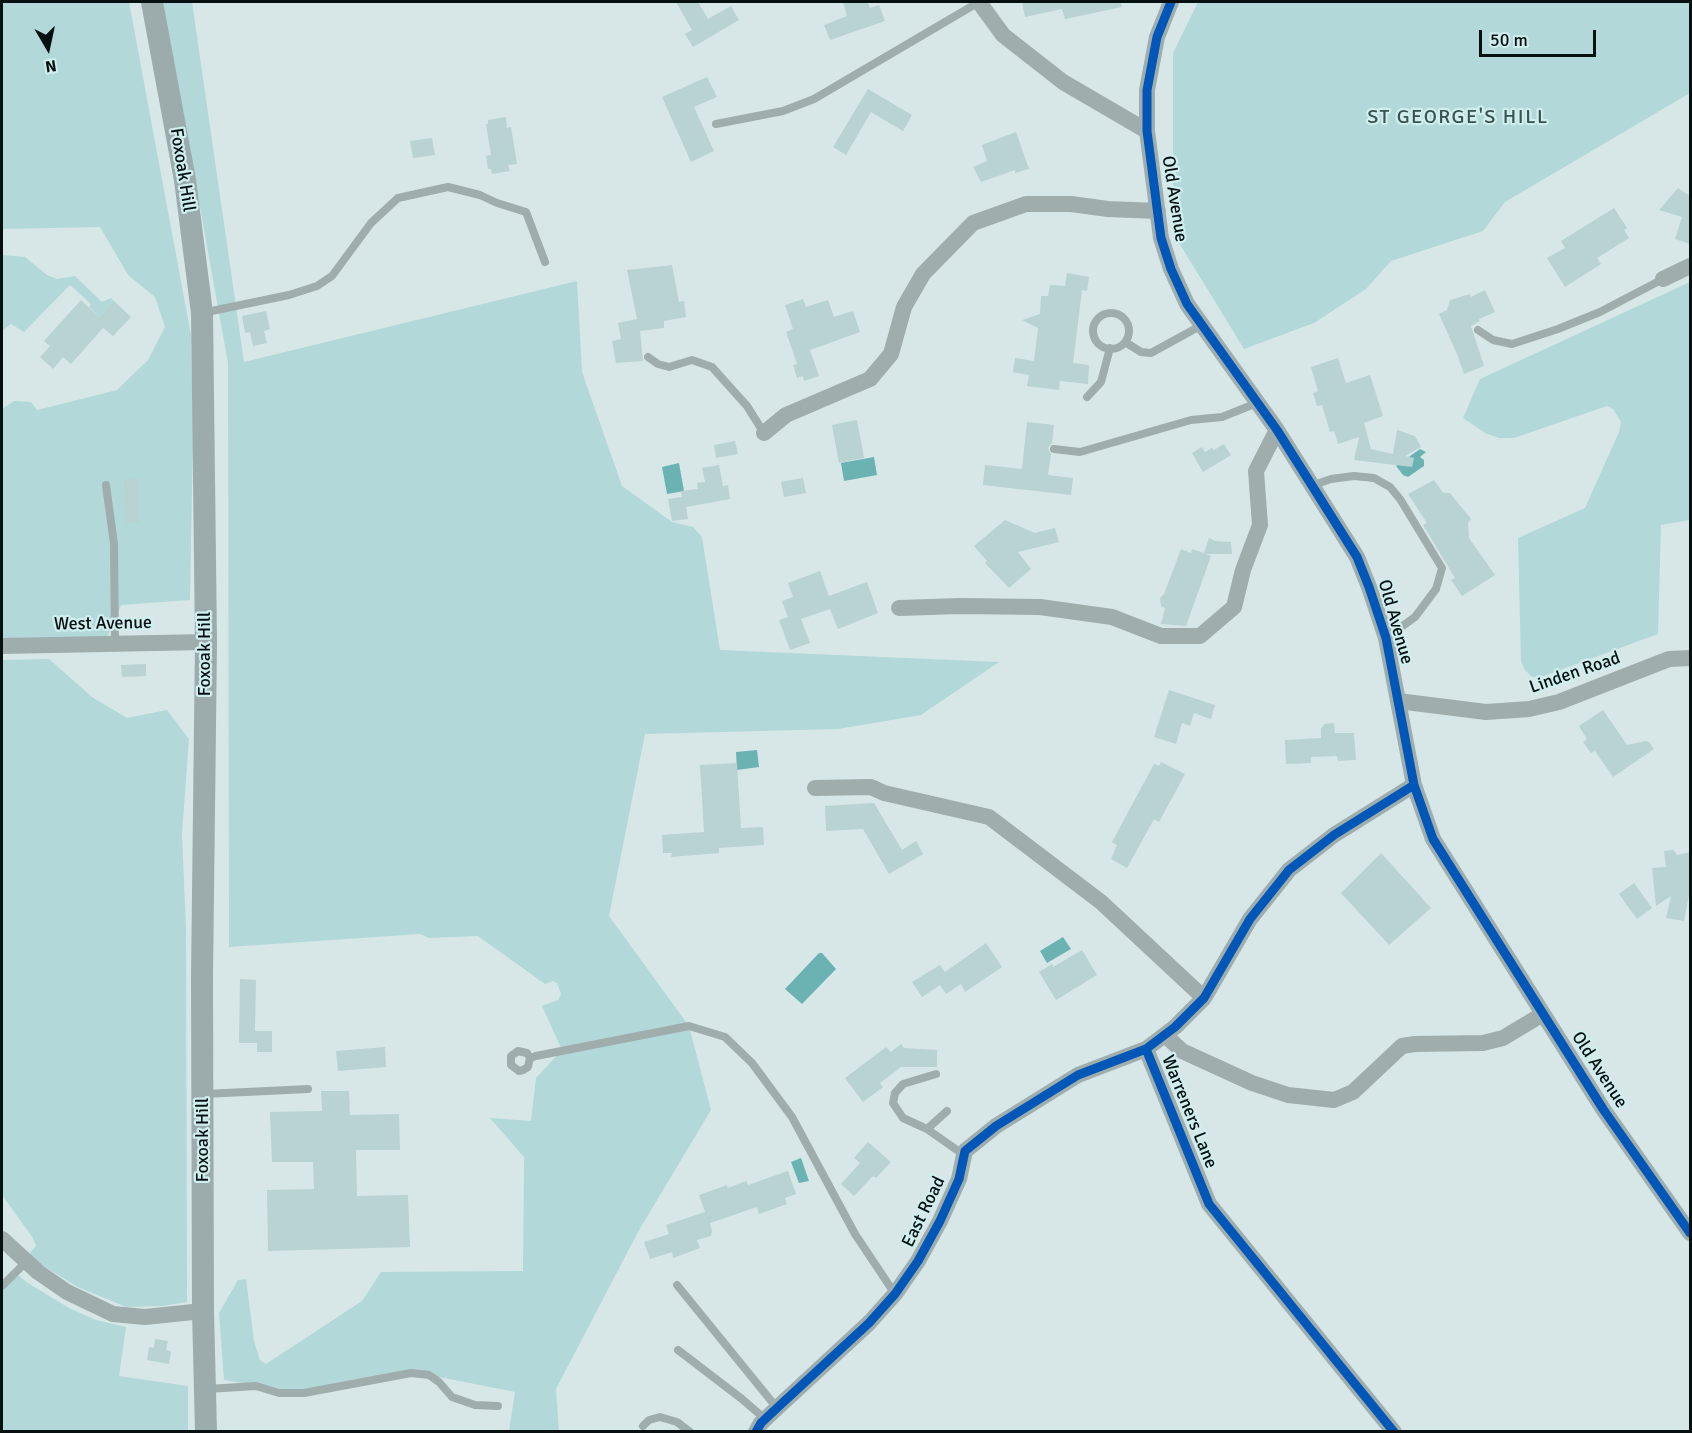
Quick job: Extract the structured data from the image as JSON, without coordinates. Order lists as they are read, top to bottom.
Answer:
{
  "streets": {
    "main road": ["Foxoak Hill"],
    "street": [
      "Old Avenue",
      "West Avenue",
      "Linden Road",
      "Warreners Lane",
      "East Road"
    ]
  },
  "crossings": [
    ["Foxoak Hill", "West Avenue"],
    ["Old Avenue", "Linden Road"],
    ["Old Avenue", "Warreners Lane"]
  ],
  "districts": ["ST GEORGE'S HILL"],
  "scale_bar": "50 m",
  "north": "bottom"
}
